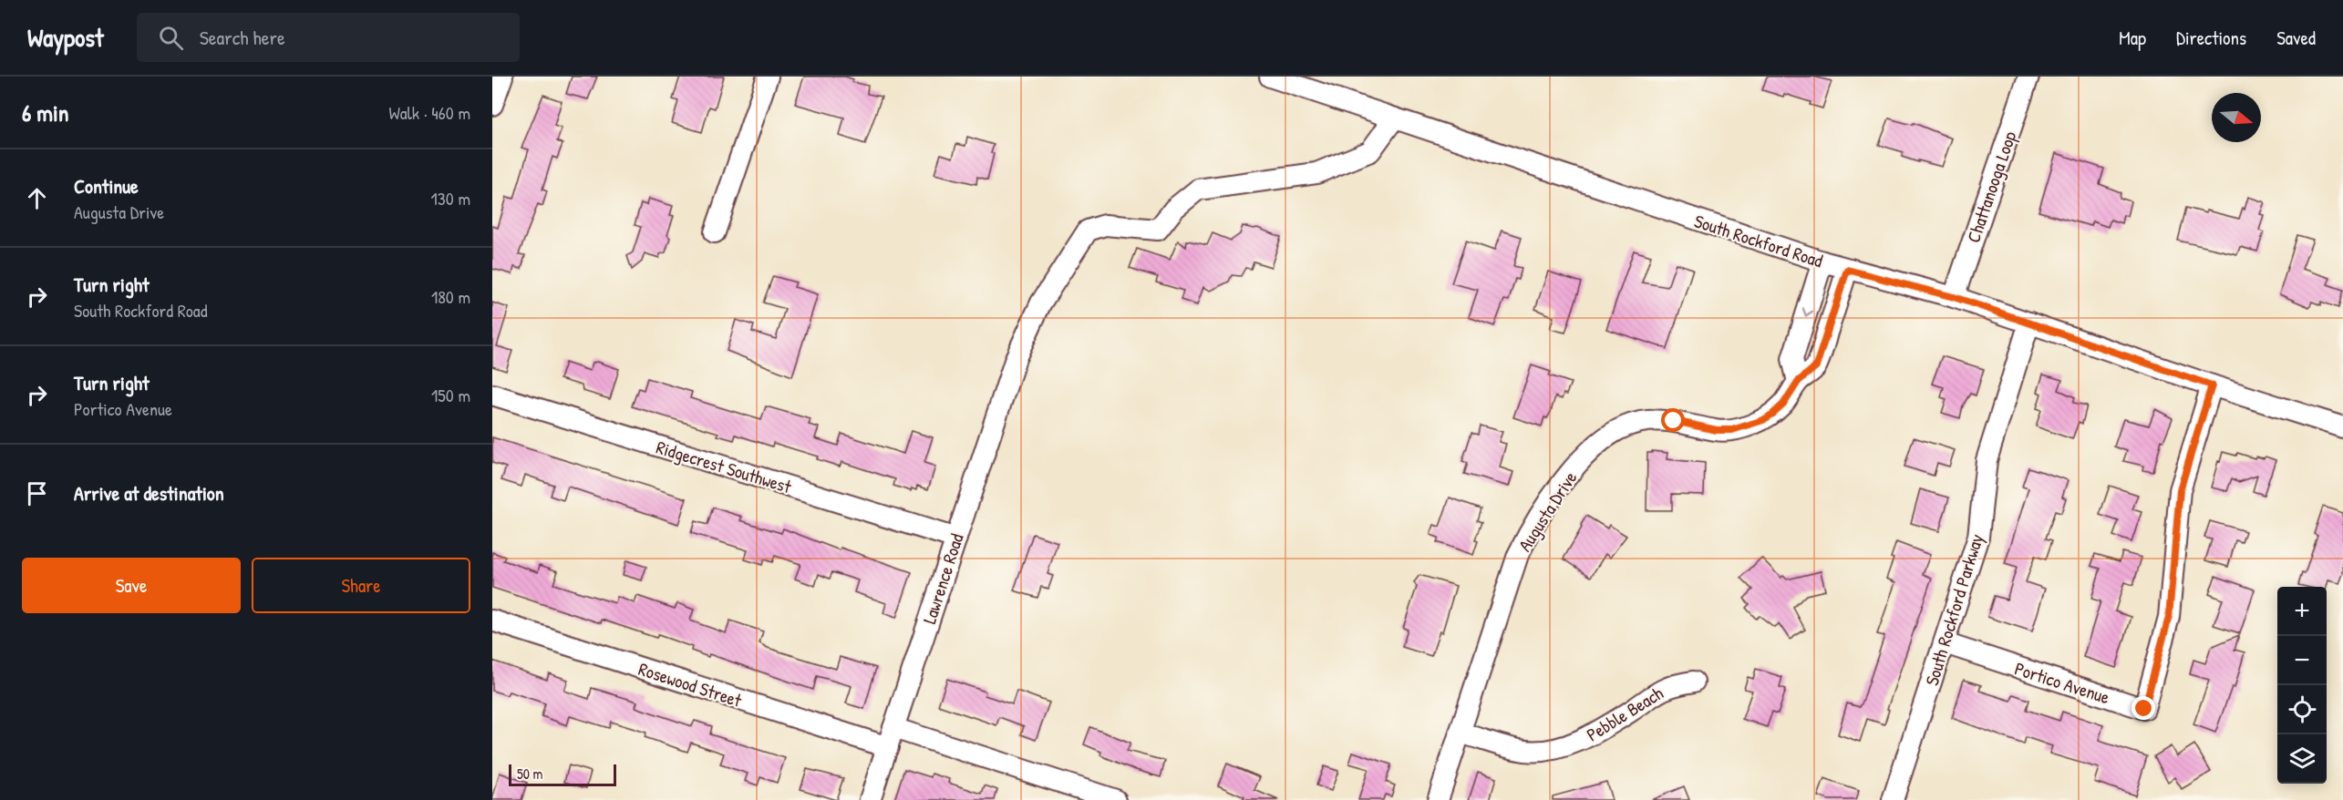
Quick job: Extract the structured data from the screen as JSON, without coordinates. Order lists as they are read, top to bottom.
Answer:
{
  "streets": {
    "street": [
      "Chattanooga Loop",
      "South Rockford Road",
      "Ridgecrest Southwest",
      "Augusta Drive",
      "Lawrence Road",
      "South Rockford Parkway",
      "Portico Avenue",
      "Rosewood Street",
      "Pebble Beach"
    ]
  },
  "crossings": [
    ["Chattanooga Loop", "South Rockford Road"],
    ["South Rockford Road", "Augusta Drive"],
    ["South Rockford Road", "Lawrence Road"],
    ["South Rockford Road", "South Rockford Parkway"],
    ["South Rockford Road", "Portico Avenue"],
    ["Ridgecrest Southwest", "Lawrence Road"],
    ["Augusta Drive", "Pebble Beach"],
    ["Lawrence Road", "Rosewood Street"],
    ["South Rockford Parkway", "Portico Avenue"]
  ],
  "scale_bar": "50 m",
  "north": "right",
  "page": {
    "header": "Waypost",
    "search": "Search here",
    "nav": ["Map", "Directions", "Saved"],
    "heading": ["6 min", "Walk · 460 m"],
    "list": [
      ["Continue", "Augusta Drive", "130 m"],
      ["Turn right", "South Rockford Road", "180 m"],
      ["Turn right", "Portico Avenue", "150 m"],
      "Arrive at destination"
    ],
    "buttons": ["Save", "Share"],
    "map_buttons": ["+", "−"],
    "scale": "50 m"
  }
}
